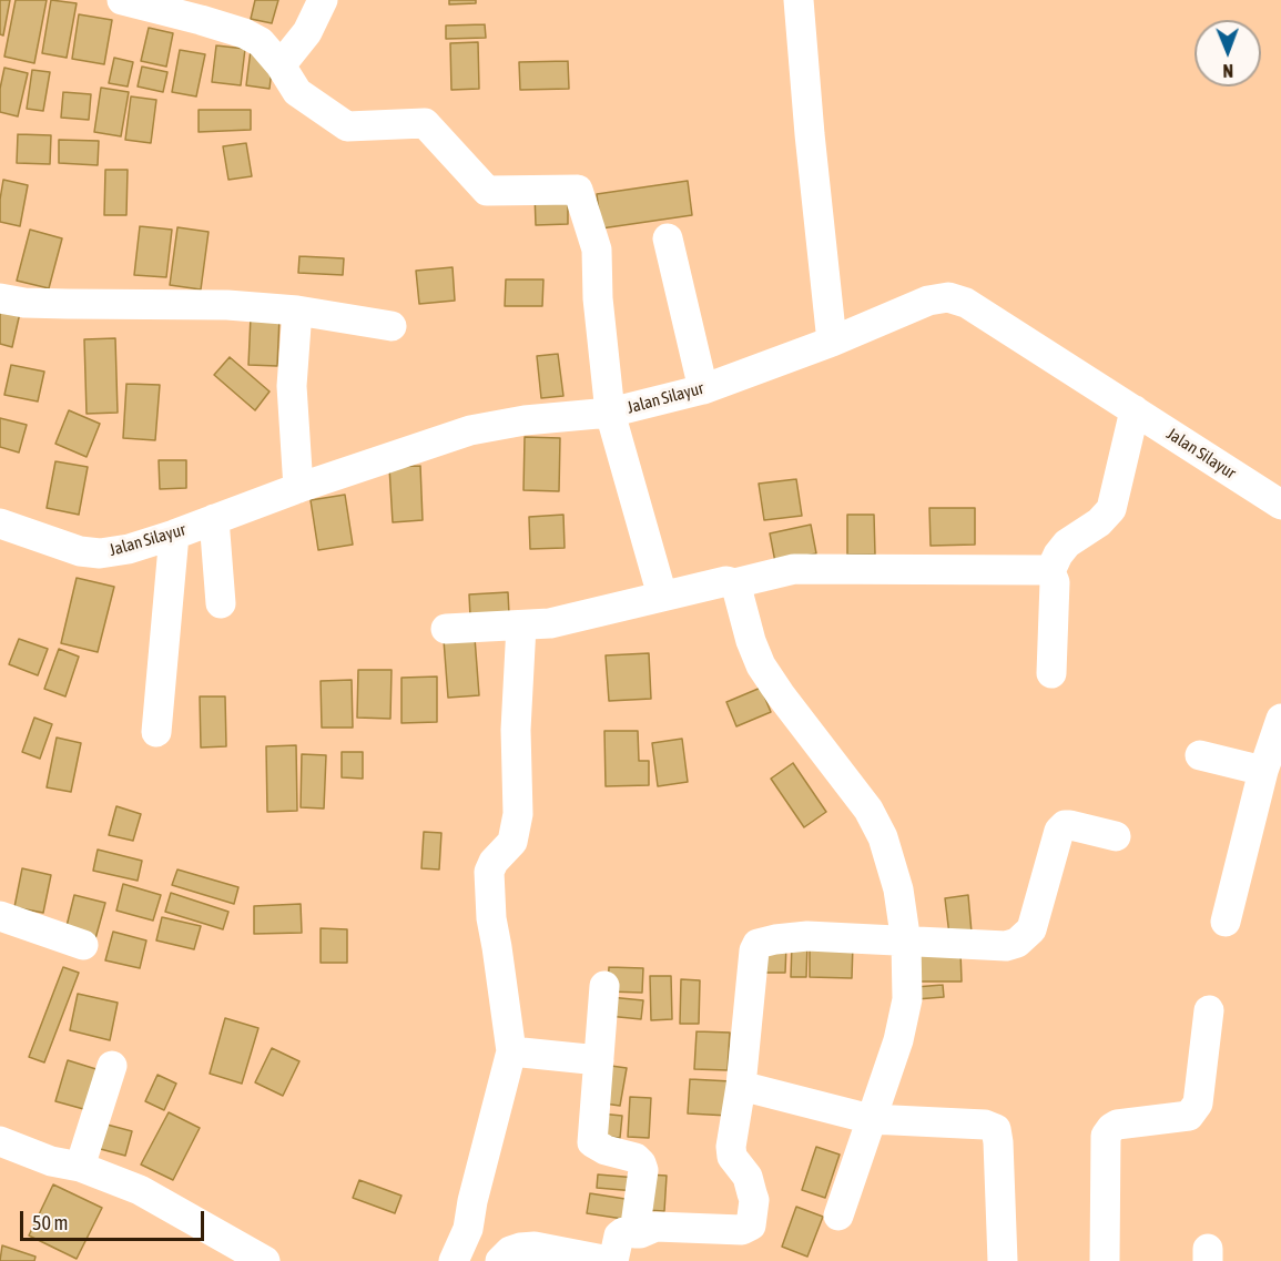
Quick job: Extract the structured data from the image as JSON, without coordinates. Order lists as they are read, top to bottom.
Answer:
{
  "streets": {
    "street": ["Jalan Silayur"]
  },
  "scale_bar": "50 m",
  "north": "bottom"
}
